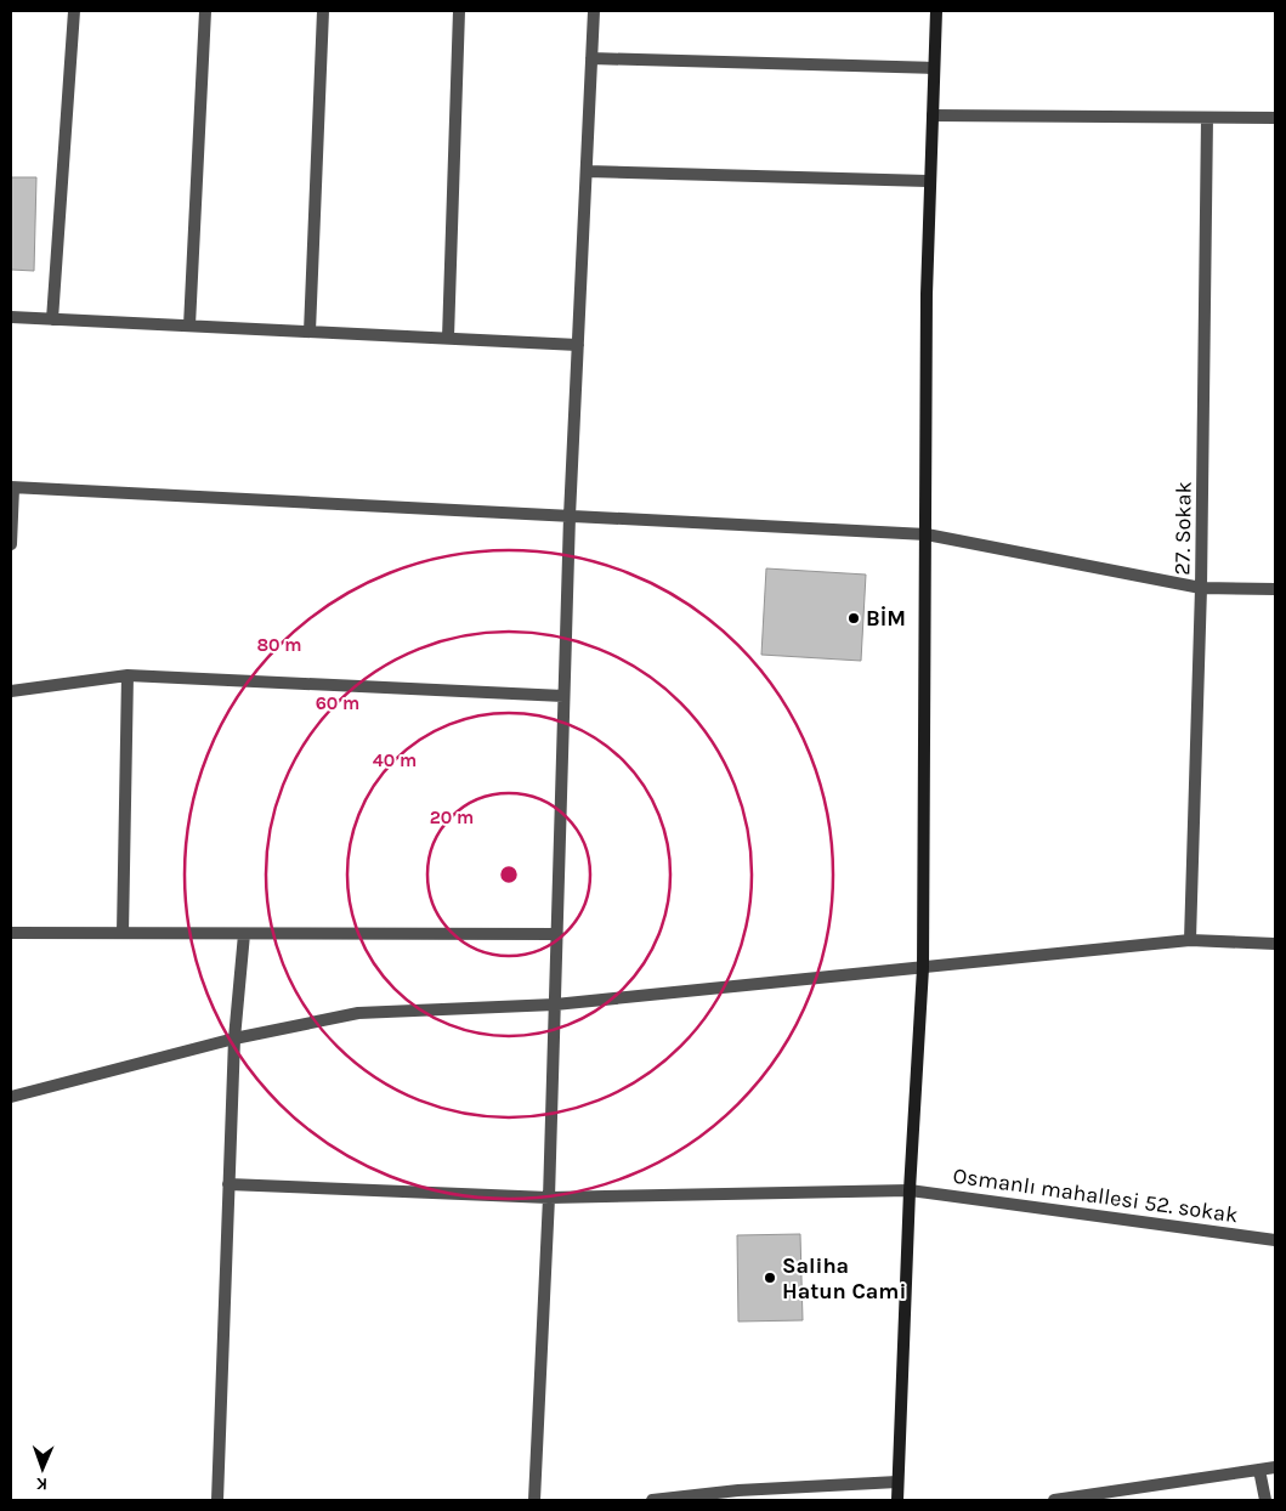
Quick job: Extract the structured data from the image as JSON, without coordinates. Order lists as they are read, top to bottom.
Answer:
{
  "streets": {
    "street": ["27. Sokak", "Osmanlı mahallesi 52. sokak"]
  },
  "places": ["BİM", "Saliha Hatun Cami"],
  "north": "bottom",
  "rings": [
    "80 m",
    "60 m",
    "40 m",
    "20 m"
  ]
}
